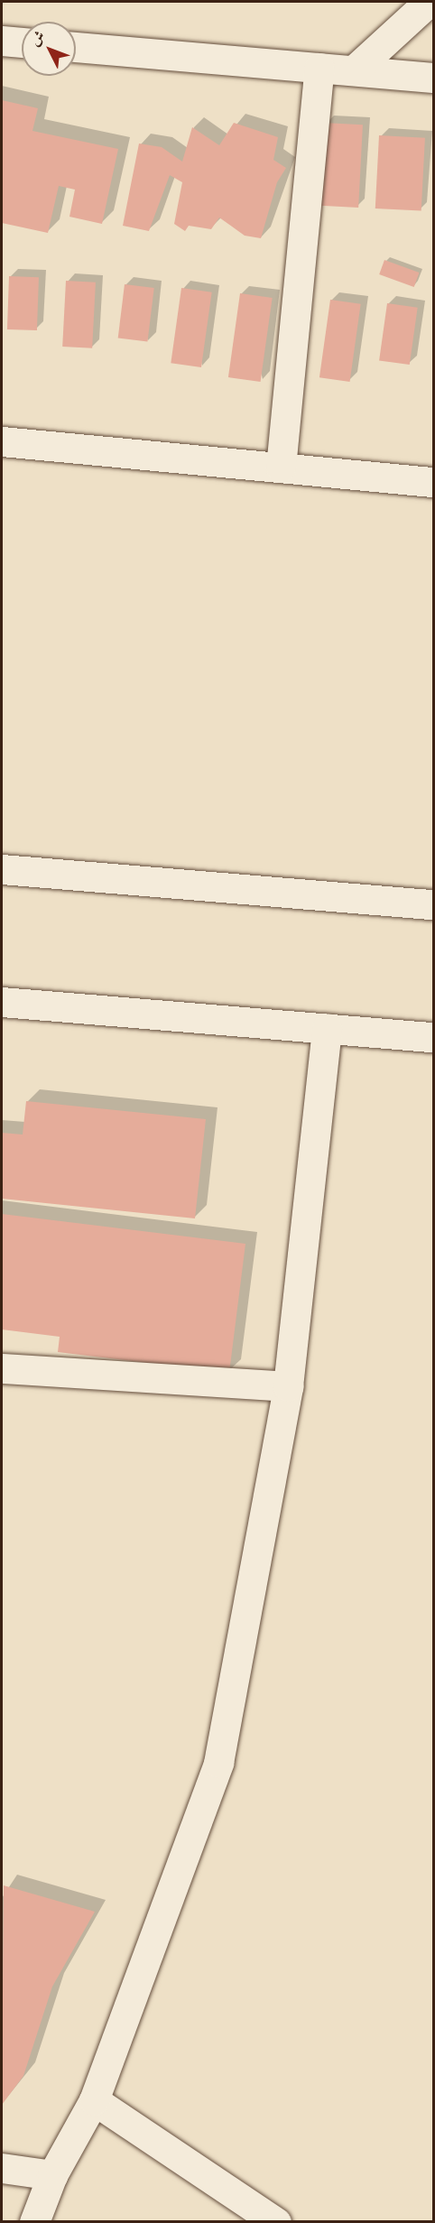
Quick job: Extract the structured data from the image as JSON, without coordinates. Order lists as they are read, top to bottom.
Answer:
{
  "north": "top left"
}
